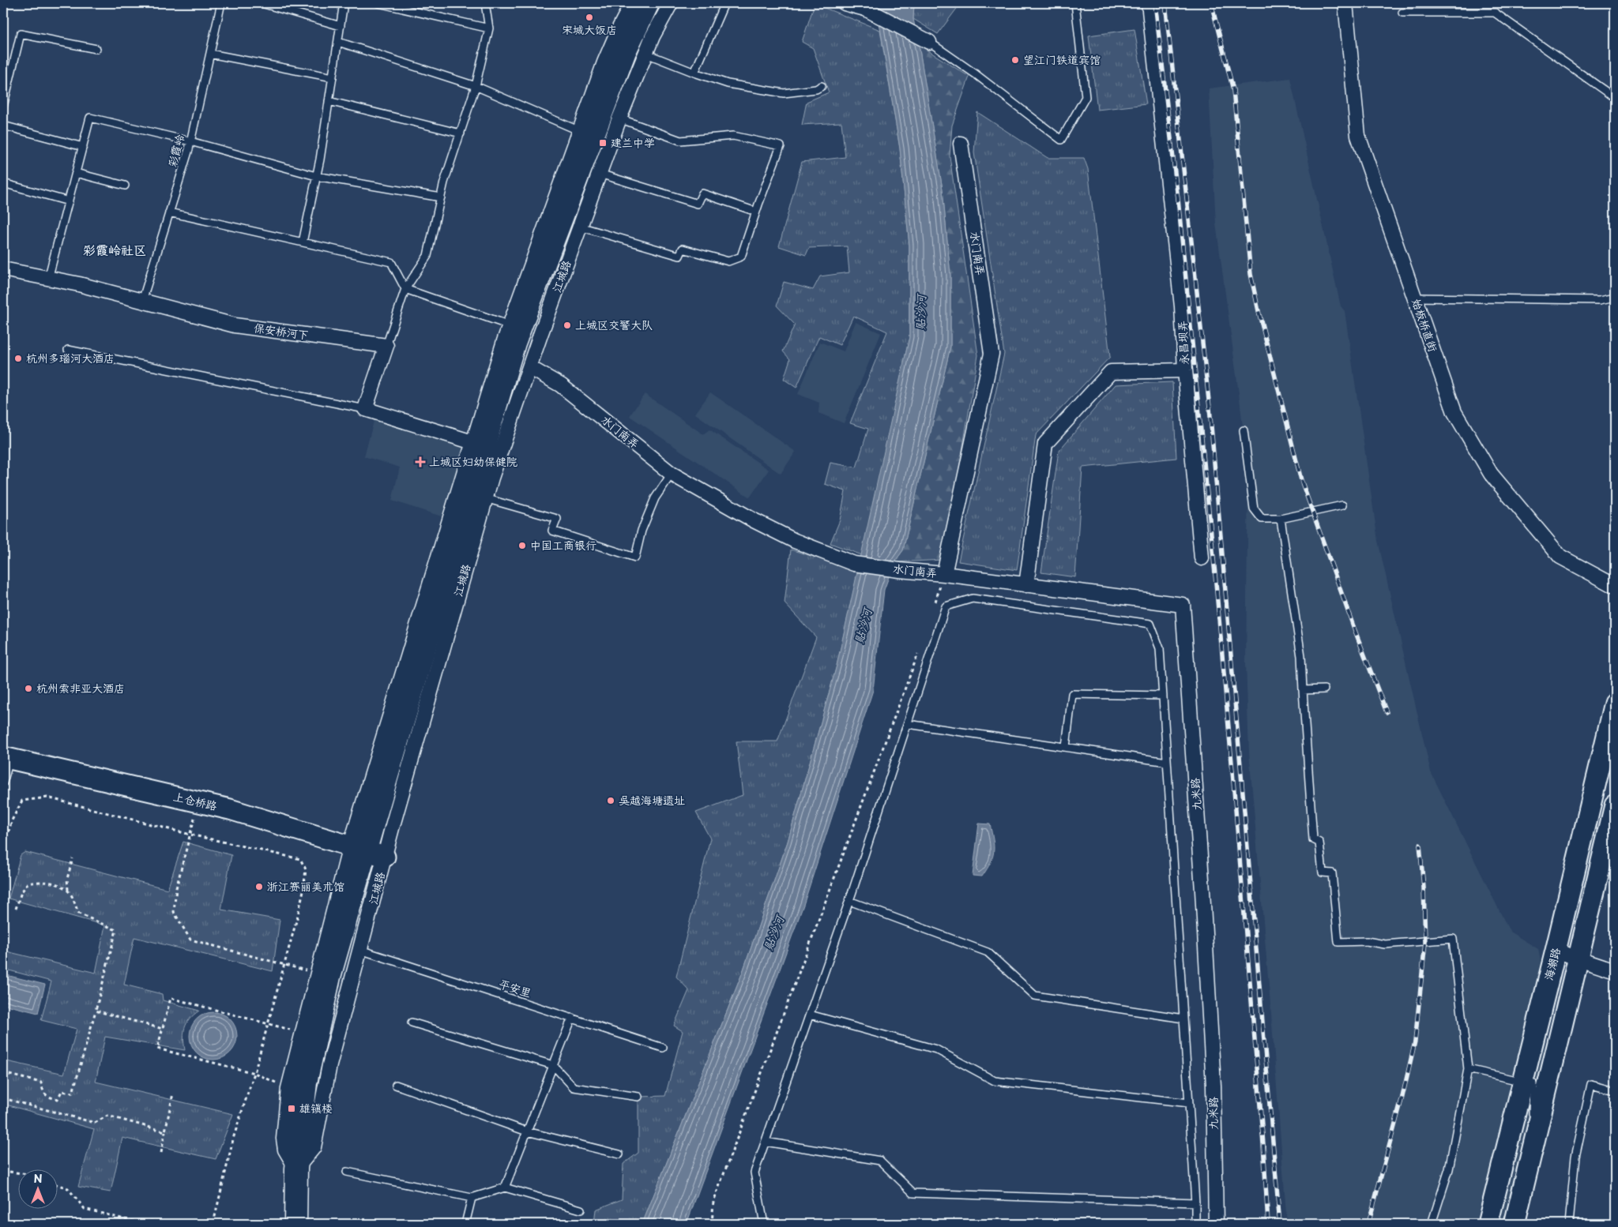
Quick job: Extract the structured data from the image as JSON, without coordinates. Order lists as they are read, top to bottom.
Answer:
{
  "streets": {
    "main road": ["江城路"],
    "street": [
      "水门南弄",
      "始板桥直街",
      "保安桥河下",
      "永昌坝弄",
      "九米路",
      "上仓桥路",
      "海潮路"
    ],
    "lane": ["彩霞岭", "平安里"]
  },
  "crossings": [
    ["彩霞岭", "保安桥河下"],
    ["水门南弄", "江城路"],
    ["水门南弄", "九米路"],
    ["江城路", "上仓桥路"],
    ["江城路", "平安里"],
    ["永昌坝弄", "九米路"]
  ],
  "districts": ["彩霞岭社区"],
  "water": ["贴沙河"],
  "places": {
    "other": [
      "宋城大饭店",
      "望江门铁道宾馆",
      "上城区交警大队",
      "杭州多瑙河大酒店",
      "中国工商银行",
      "杭州索非亚大酒店",
      "吴越海塘遗址",
      "浙江赛丽美术馆"
    ],
    "transit": ["建兰中学", "雄镇楼"],
    "health": ["上城区妇幼保健院"]
  },
  "north": "top"
}
